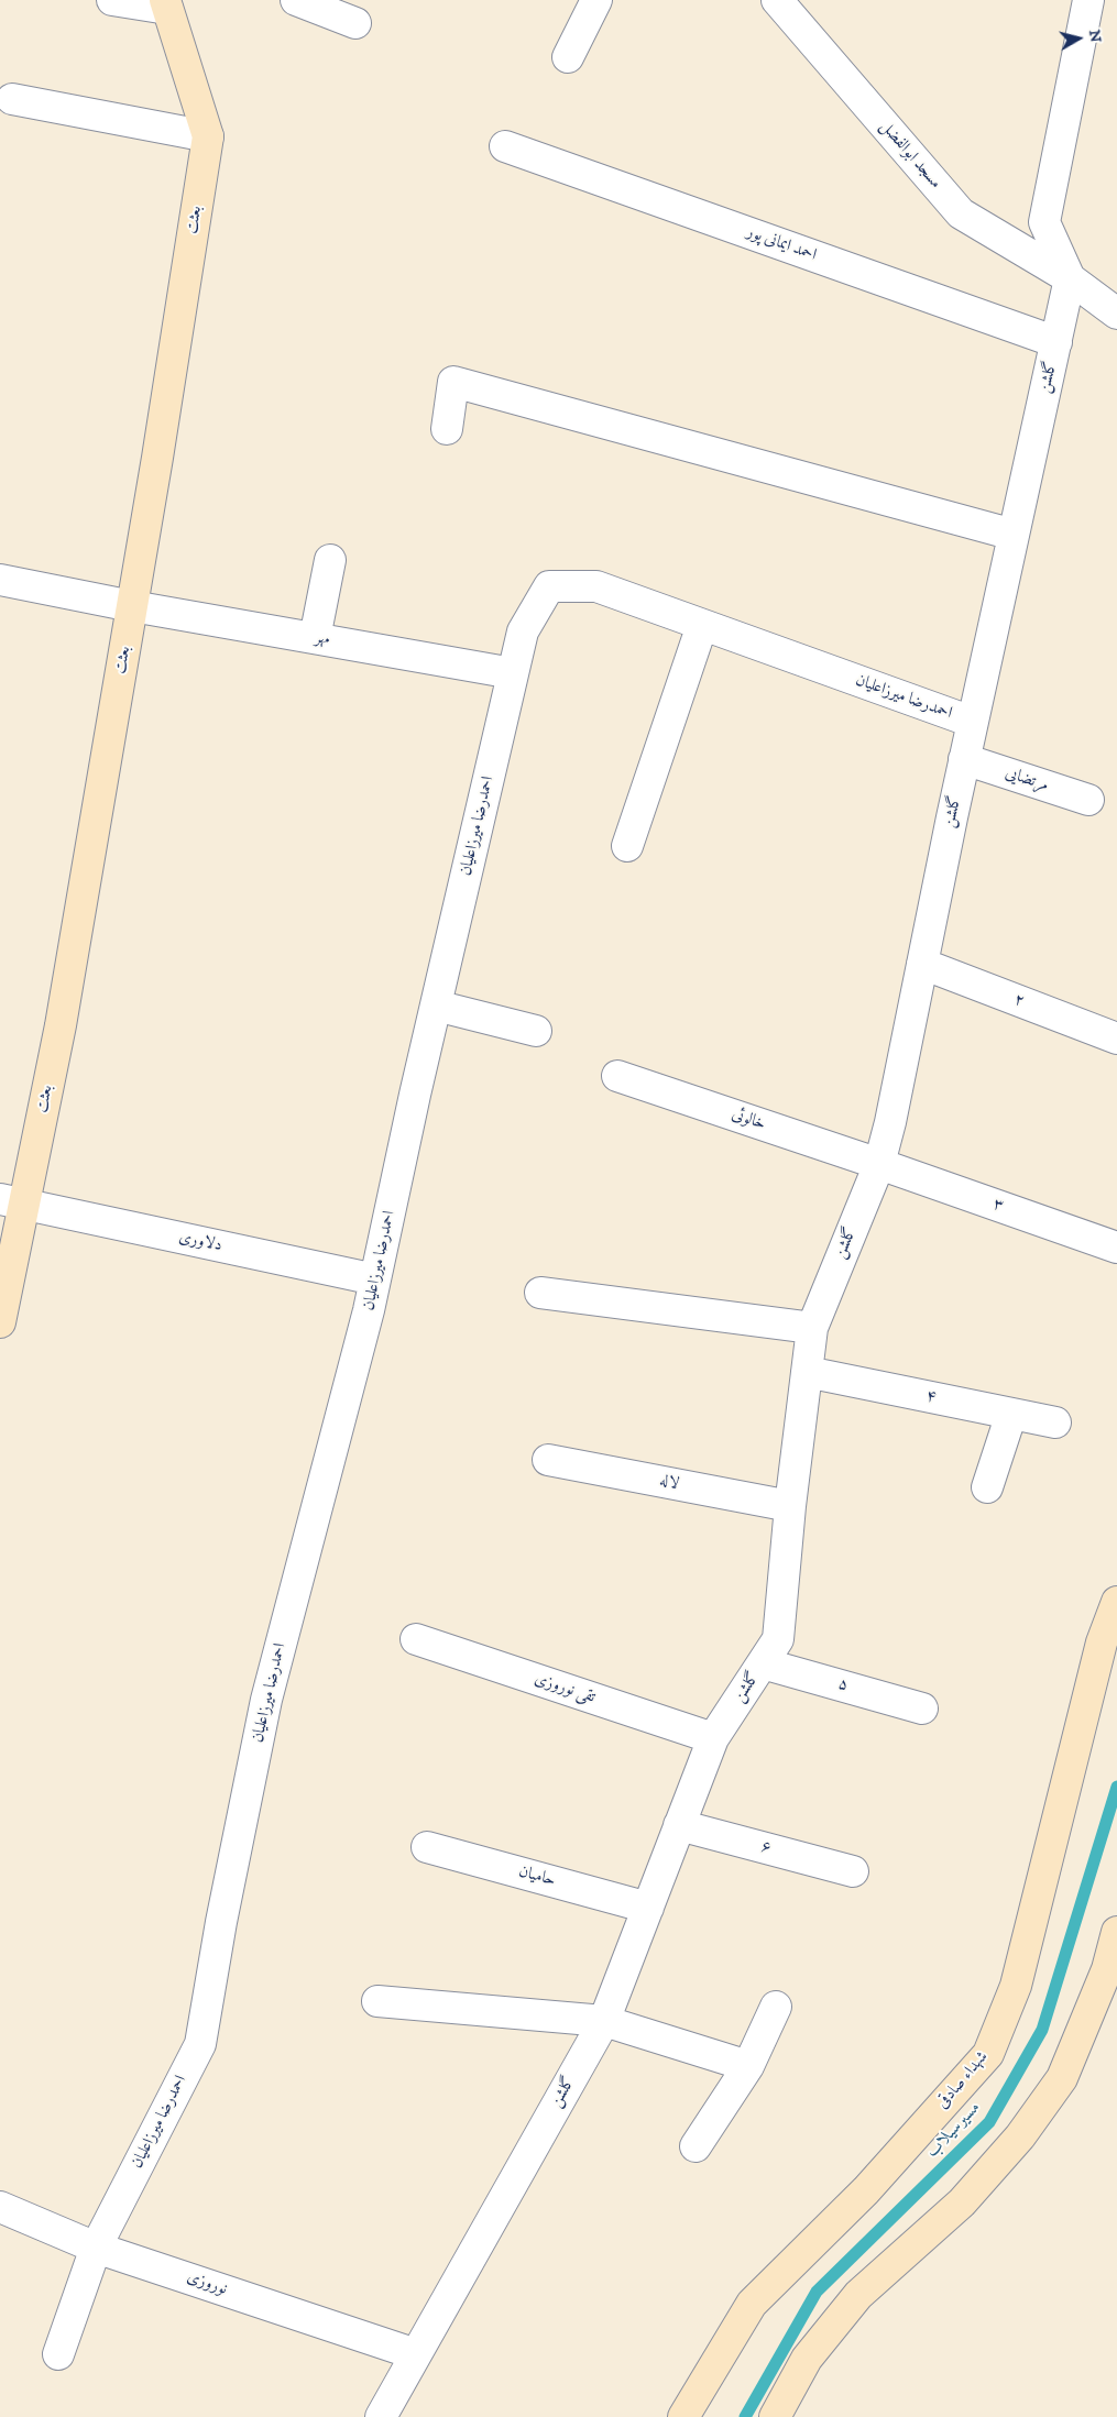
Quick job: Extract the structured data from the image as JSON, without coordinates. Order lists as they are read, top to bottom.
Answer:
{
  "streets": {
    "street": [
      "مسجد ابوالفضل",
      "بعثت",
      "احمد ایمانی پور",
      "گلشن",
      "مهر",
      "احمدرضا میرزاعلیان",
      "مرتضایی",
      "۲",
      "خالوئی",
      "۳",
      "دلاوری",
      "۴",
      "لاله",
      "۵",
      "تقی نوروزی",
      "۶",
      "حامیان",
      "شهداء صادقی",
      "نوروزی"
    ]
  },
  "crossings": [
    ["مسجد ابوالفضل", "گلشن"],
    ["بعثت", "مهر"],
    ["بعثت", "دلاوری"],
    ["احمد ایمانی پور", "گلشن"],
    ["گلشن", "احمدرضا میرزاعلیان"],
    ["گلشن", "مرتضایی"],
    ["گلشن", "۲"],
    ["گلشن", "خالوئی"],
    ["گلشن", "۳"],
    ["گلشن", "۴"],
    ["گلشن", "لاله"],
    ["گلشن", "۵"],
    ["گلشن", "تقی نوروزی"],
    ["گلشن", "۶"],
    ["گلشن", "حامیان"],
    ["گلشن", "نوروزی"],
    ["مهر", "احمدرضا میرزاعلیان"],
    ["احمدرضا میرزاعلیان", "دلاوری"],
    ["احمدرضا میرزاعلیان", "نوروزی"],
    ["خالوئی", "۳"]
  ],
  "water": ["مسیرسیلاب"],
  "north": "right"
}
